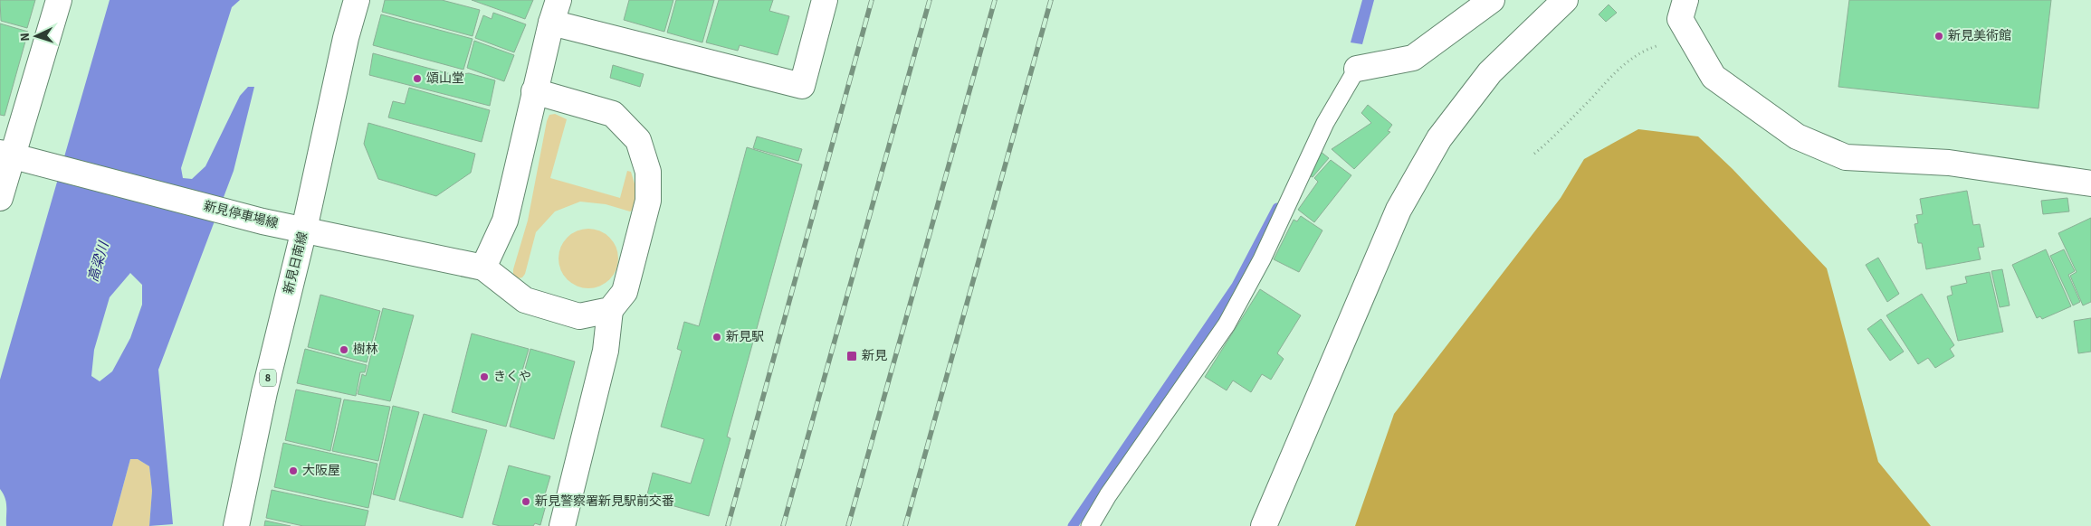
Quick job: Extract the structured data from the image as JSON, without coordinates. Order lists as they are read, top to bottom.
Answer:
{
  "streets": {
    "street": ["新見停車場線", "新見日南線", "8"]
  },
  "crossings": [
    ["新見停車場線", "新見日南線"]
  ],
  "water": ["高梁川"],
  "places": {
    "other": [
      "新見美術館",
      "頌山堂",
      "新見駅",
      "樹林",
      "きくや",
      "大阪屋",
      "新見警察署新見駅前交番"
    ],
    "transit": ["新見"]
  },
  "north": "left"
}
